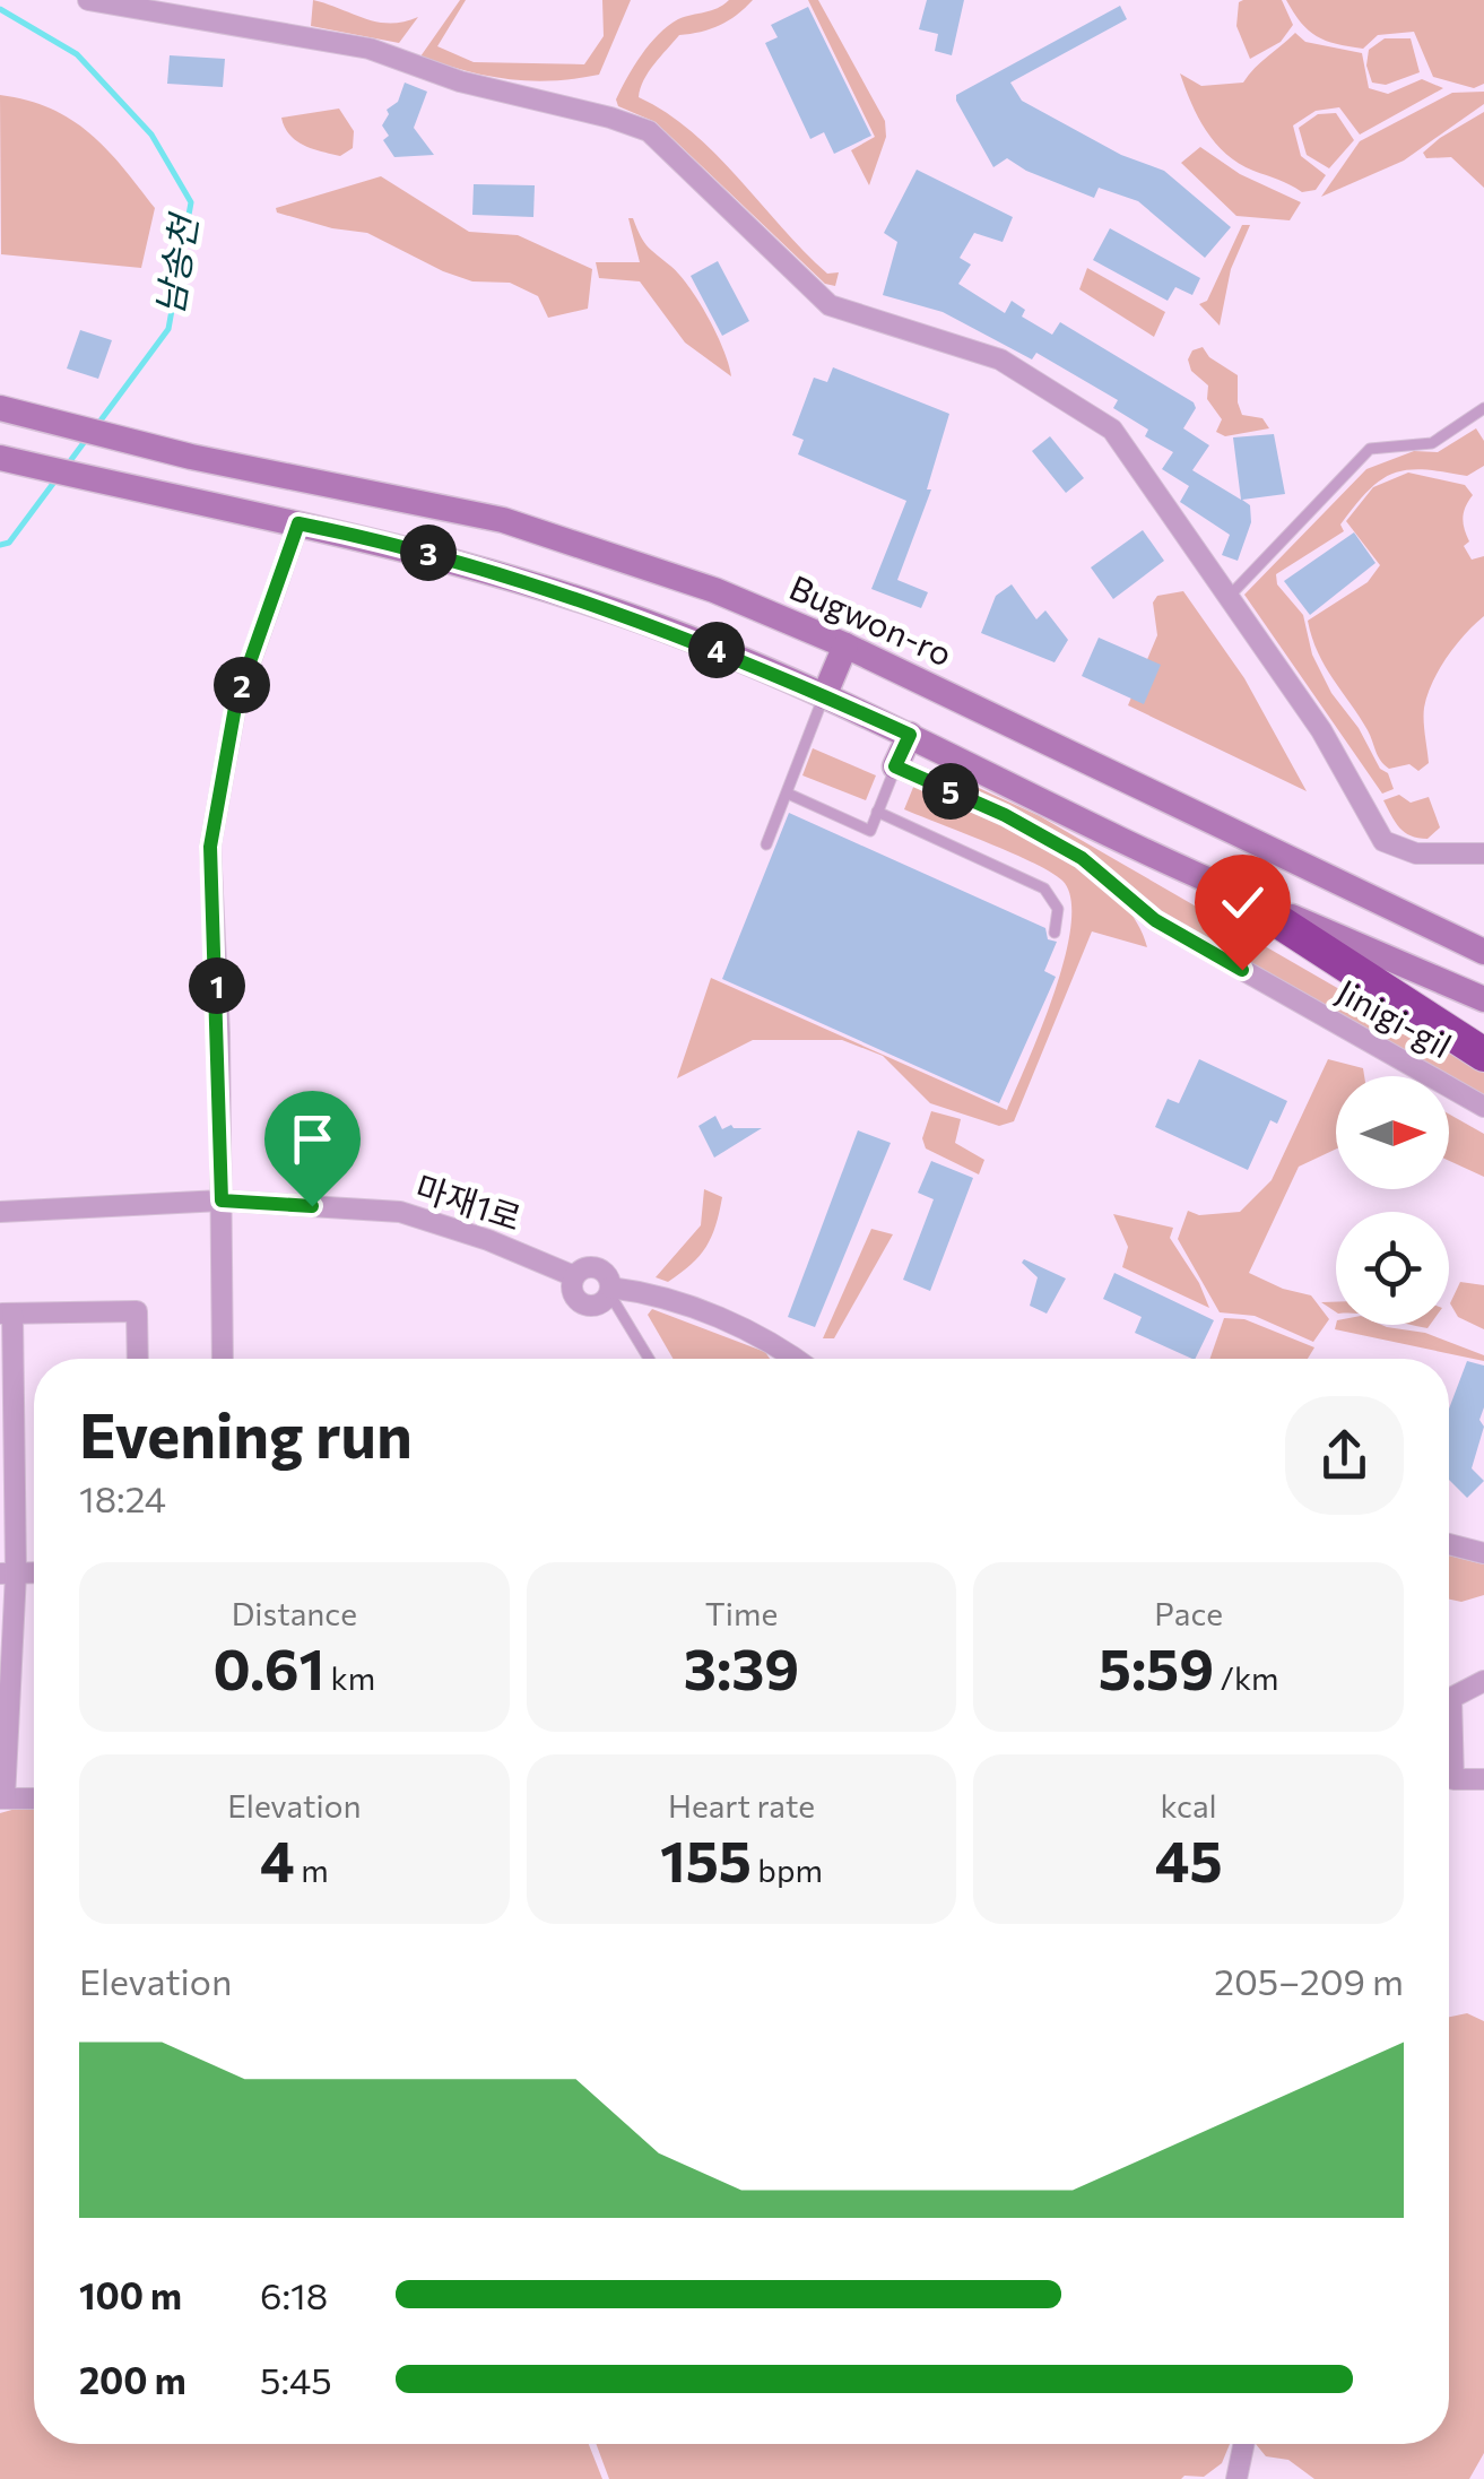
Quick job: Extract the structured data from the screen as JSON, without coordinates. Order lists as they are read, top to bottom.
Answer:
{
  "streets": {
    "street": ["Bugwon-ro", "Jinigi-gil", "마재1로"]
  },
  "water": ["남송천"],
  "north": "right",
  "page": {
    "pins": [
      "3",
      "4",
      "2",
      "5",
      "1"
    ],
    "heading": ["Evening run", "18:24"],
    "stats": [
      ["Distance", "0.61 km"],
      ["Time", "3:39"],
      ["Pace", "5:59 /km"],
      ["Elevation", "4 m"],
      ["Heart rate", "155 bpm"],
      ["kcal", "45"]
    ],
    "chart": ["Elevation", "205–209 m"],
    "list": [
      {
        "name": "100 m",
        "note": "6:18"
      },
      {
        "name": "200 m",
        "note": "5:45"
      }
    ]
  }
}
